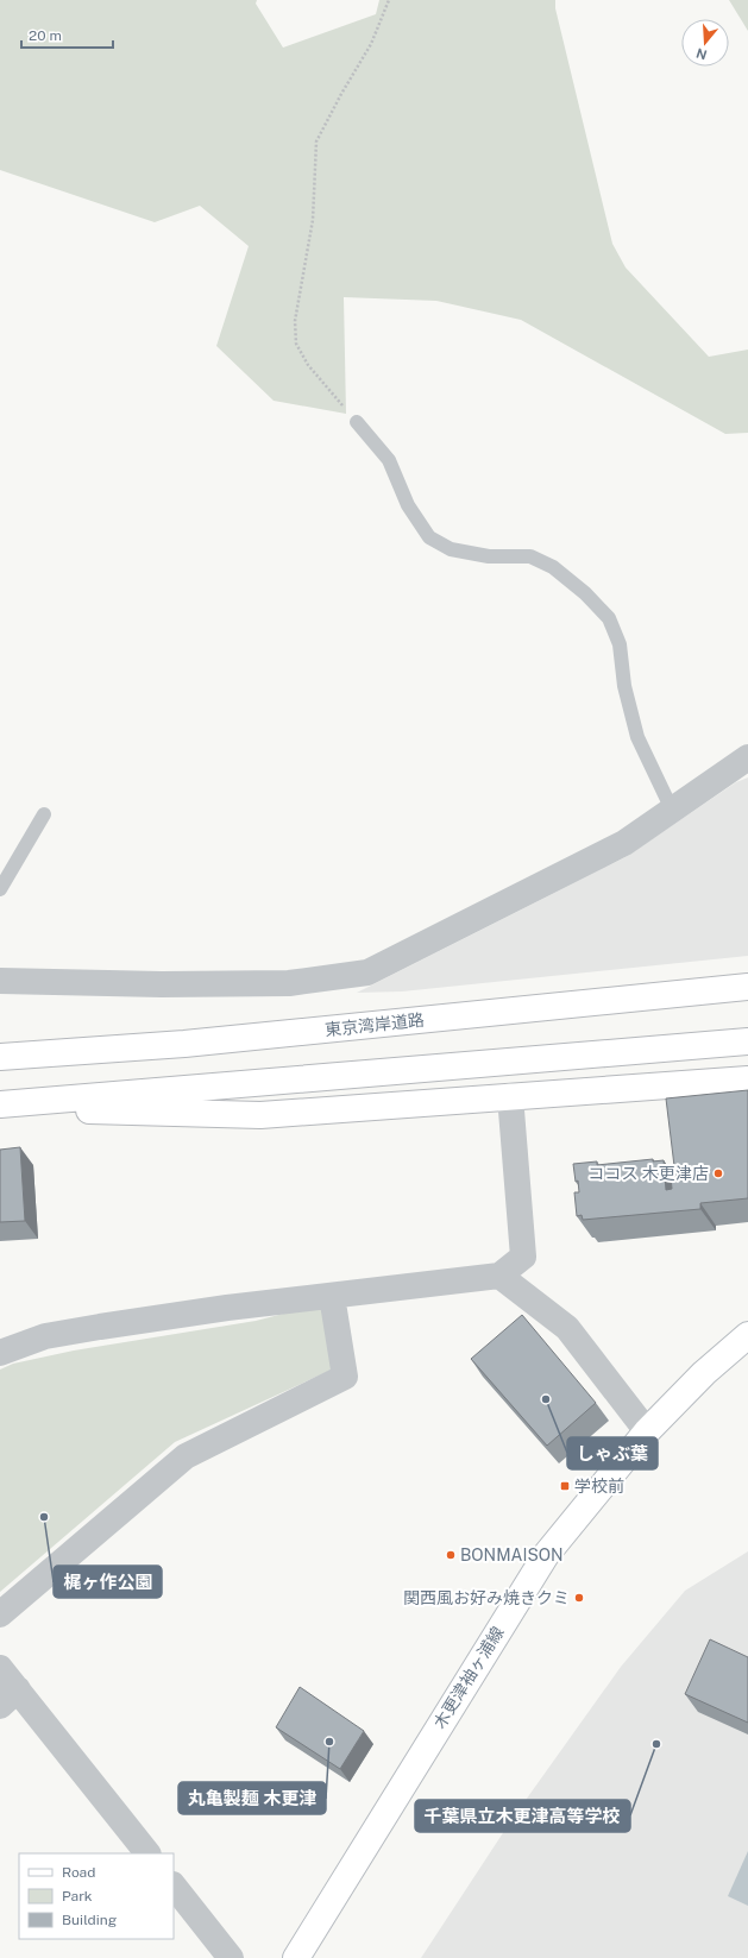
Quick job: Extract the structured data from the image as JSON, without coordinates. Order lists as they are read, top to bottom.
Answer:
{
  "streets": {
    "main road": ["東京湾岸道路", "木更津袖ヶ浦線"]
  },
  "places": {
    "other": [
      "ココス 木更津店",
      "しゃぶ葉",
      "梶ヶ作公園",
      "BONMAISON",
      "関西風お好み焼きクミ",
      "丸亀製麺 木更津",
      "千葉県立木更津高等学校"
    ],
    "transit": ["学校前"]
  },
  "legend": ["Road", "Park", "Building"],
  "scale_bar": "20 m",
  "north": "bottom"
}
